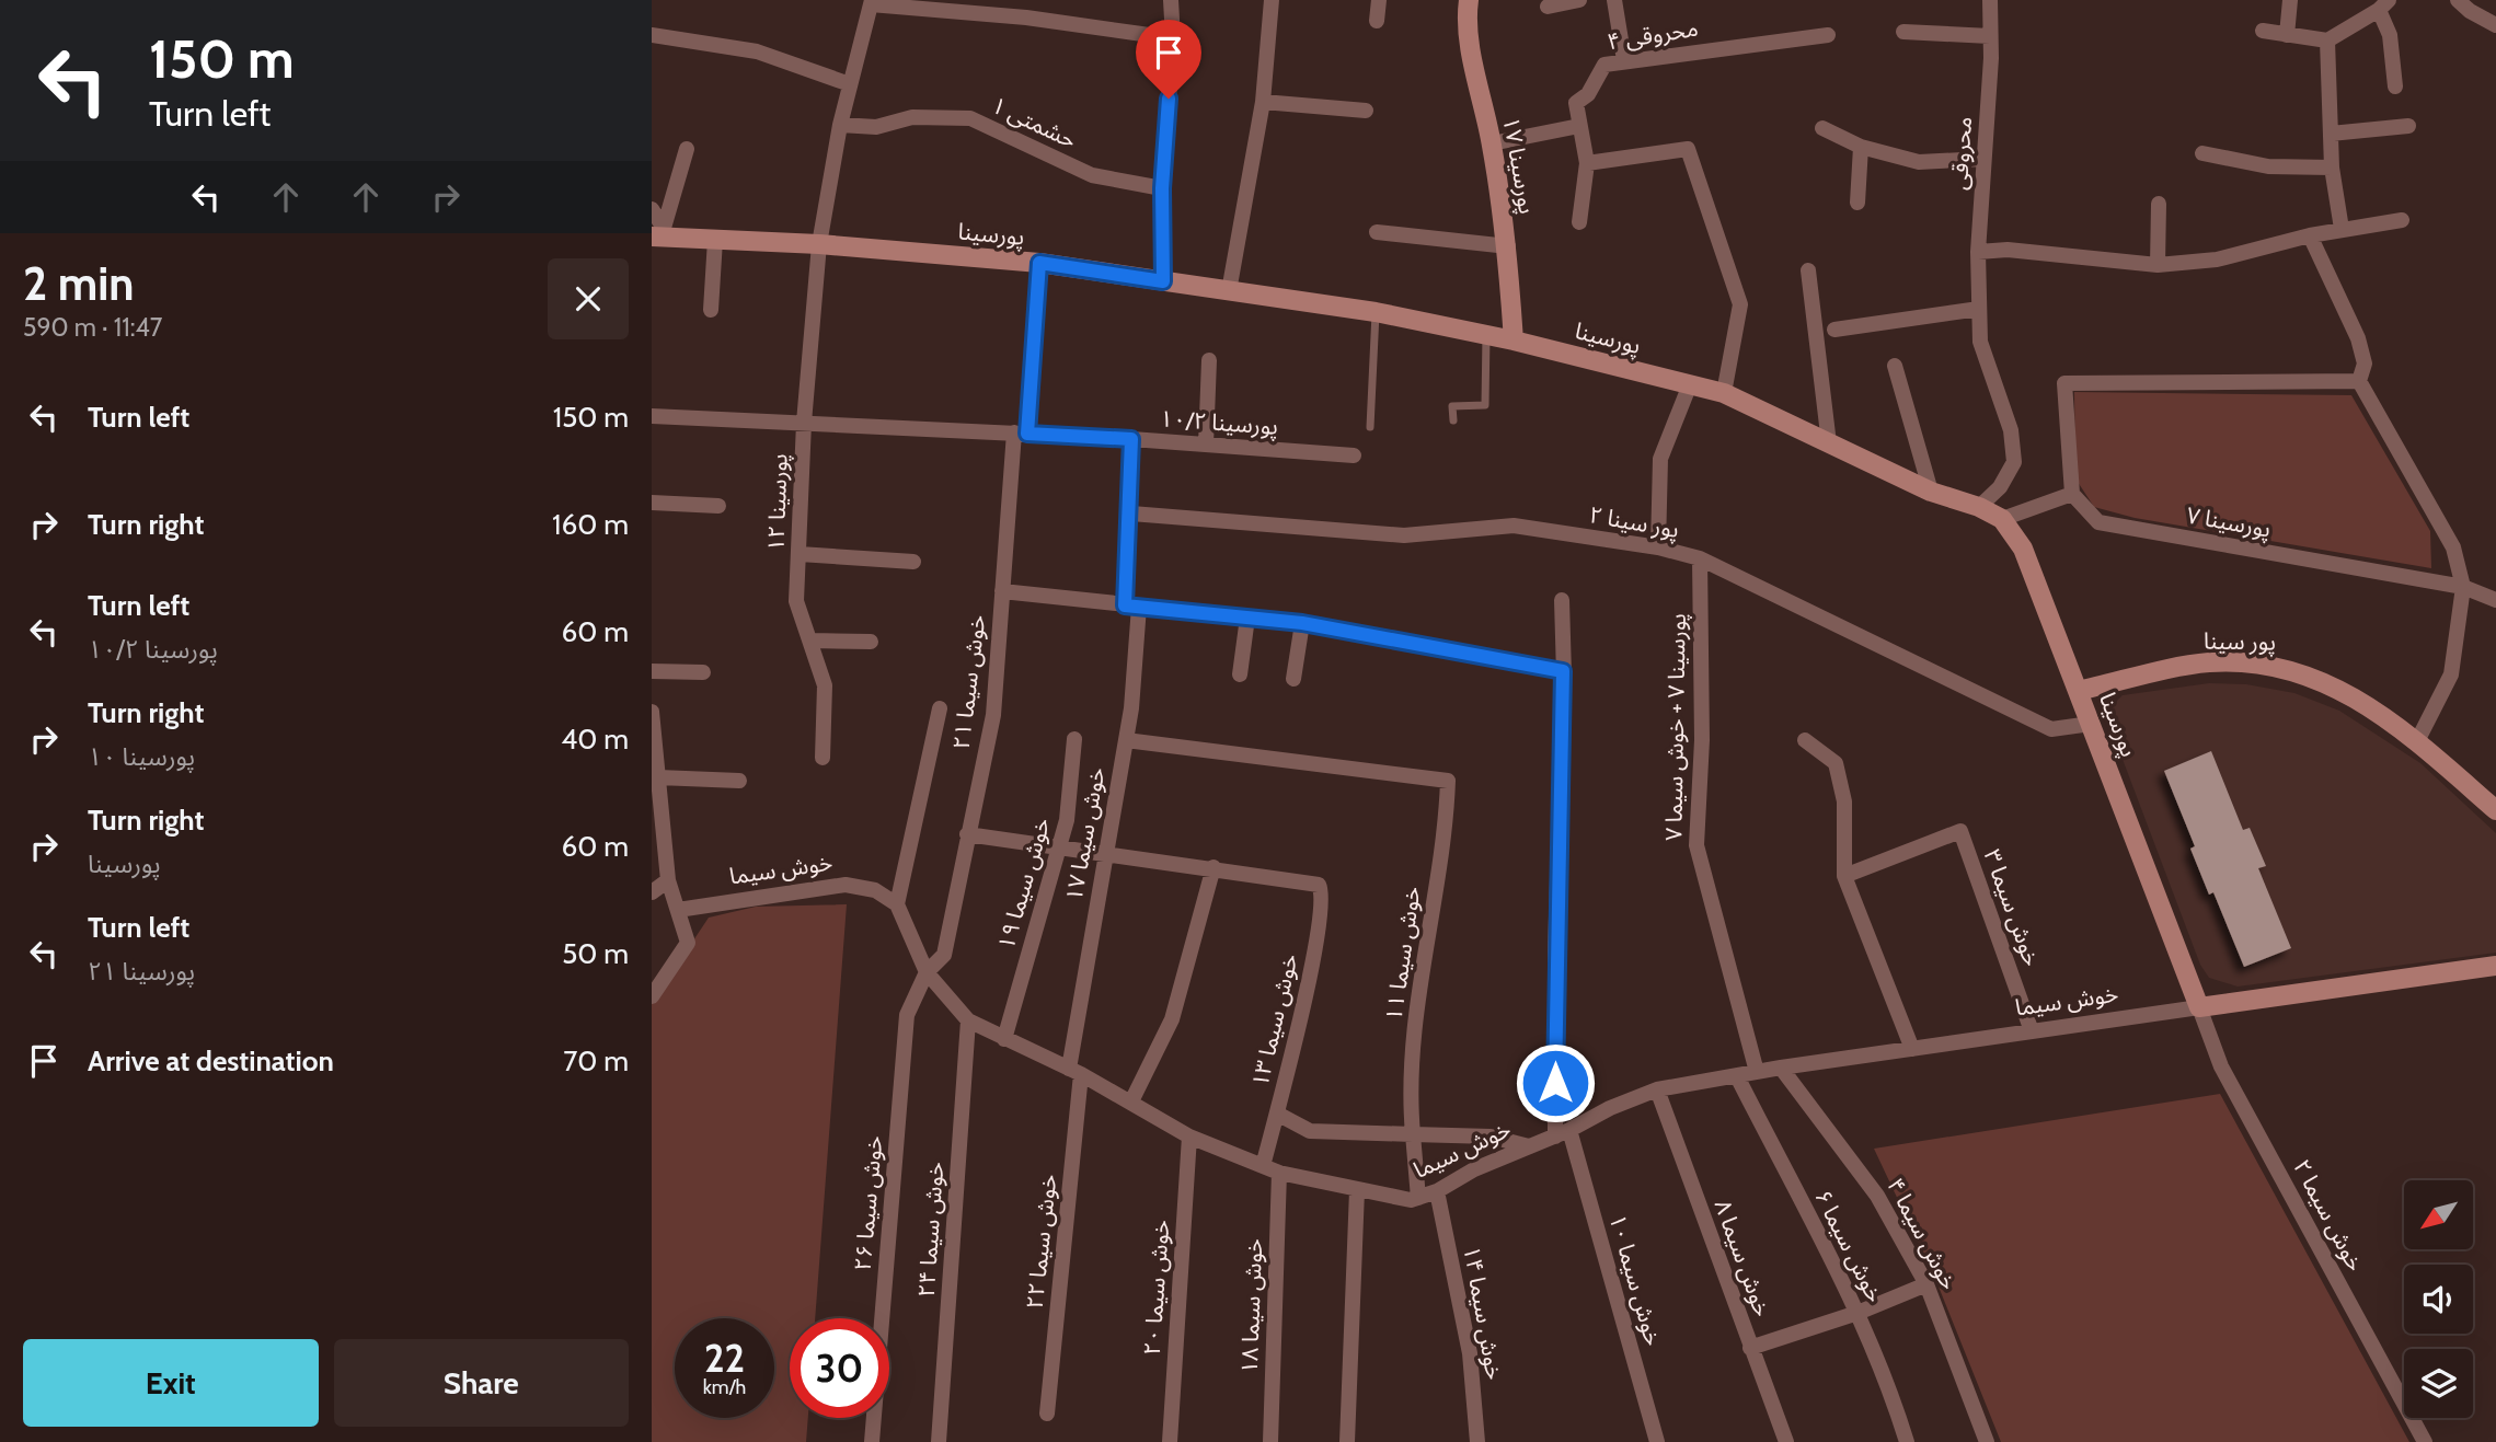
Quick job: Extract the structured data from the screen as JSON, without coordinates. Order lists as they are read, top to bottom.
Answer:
{
  "streets": {
    "street": [
      "محروقی ۴",
      "حشمتی ۱",
      "محروقی",
      "پورسینا ۱۷",
      "پورسینا",
      "پورسینا ۱۰/۲",
      "پورسینا ۱۲",
      "پور سینا ۲",
      "پورسینا ۷",
      "پور سینا",
      "خوش سیما ۲۱",
      "پورسینا ۷ + خوش سیما ۷",
      "خوش سیما ۱۷",
      "خوش سیما",
      "خوش سیما ۱۹",
      "خوش سیما ۳",
      "خوش سیما ۱۱",
      "خوش سیما ۱۳",
      "خوش سیما ۲۶",
      "خوش سیما ۲",
      "خوش سیما ۲۴",
      "خوش سیما ۴",
      "خوش سیما ۲۲",
      "خوش سیما ۶",
      "خوش سیما ۸",
      "خوش سیما ۱۰",
      "خوش سیما ۲۰",
      "خوش سیما ۱۸",
      "خوش سیما ۱۴"
    ]
  },
  "crossings": [
    ["حشمتی ۱", "پورسینا ۱۲"],
    ["محروقی", "پورسینا"],
    ["پورسینا ۱۷", "پورسینا"],
    ["پورسینا", "پورسینا ۱۲"],
    ["پورسینا", "پور سینا ۲"],
    ["پورسینا", "پور سینا"],
    ["پورسینا", "خوش سیما ۲۱"],
    ["پورسینا", "خوش سیما"],
    ["پورسینا", "خوش سیما ۲"],
    ["پورسینا ۱۰/۲", "پورسینا ۱۲"],
    ["پورسینا ۱۰/۲", "خوش سیما ۲۱"],
    ["پورسینا ۱۰/۲", "خوش سیما ۱۷"],
    ["پور سینا ۲", "پورسینا ۷ + خوش سیما ۷"],
    ["پور سینا ۲", "خوش سیما ۱۷"],
    ["خوش سیما ۲۱", "خوش سیما"],
    ["خوش سیما ۲۱", "خوش سیما ۲۶"],
    ["پورسینا ۷ + خوش سیما ۷", "خوش سیما"],
    ["خوش سیما ۱۷", "خوش سیما"],
    ["خوش سیما ۱۷", "خوش سیما ۱۱"],
    ["خوش سیما ۱۷", "خوش سیما ۲۲"],
    ["خوش سیما", "خوش سیما ۱۹"],
    ["خوش سیما", "خوش سیما ۳"],
    ["خوش سیما", "خوش سیما ۱۱"],
    ["خوش سیما", "خوش سیما ۱۳"],
    ["خوش سیما", "خوش سیما ۲۶"],
    ["خوش سیما", "خوش سیما ۲"],
    ["خوش سیما", "خوش سیما ۲۴"],
    ["خوش سیما", "خوش سیما ۴"],
    ["خوش سیما", "خوش سیما ۲۲"],
    ["خوش سیما", "خوش سیما ۶"],
    ["خوش سیما", "خوش سیما ۸"],
    ["خوش سیما", "خوش سیما ۱۰"],
    ["خوش سیما", "خوش سیما ۲۰"],
    ["خوش سیما", "خوش سیما ۱۸"],
    ["خوش سیما", "خوش سیما ۱۴"]
  ],
  "north": "bottom left",
  "page": {
    "turn": ["150 m", "Turn left"],
    "heading": ["2 min", "590 m · 11:47"],
    "list": [
      {
        "name": "Turn left",
        "value": "150 m"
      },
      {
        "name": "Turn right",
        "value": "160 m"
      },
      {
        "name": "Turn left",
        "note": "پورسینا ۱۰/۲",
        "value": "60 m"
      },
      {
        "name": "Turn right",
        "note": "پورسینا ۱۰",
        "value": "40 m"
      },
      {
        "name": "Turn right",
        "note": "پورسینا",
        "value": "60 m"
      },
      {
        "name": "Turn left",
        "note": "پورسینا ۲۱",
        "value": "50 m"
      },
      {
        "name": "Arrive at destination",
        "value": "70 m"
      }
    ],
    "speed": "22 km/h",
    "limit": "30",
    "buttons": ["Exit", "Share"]
  }
}
